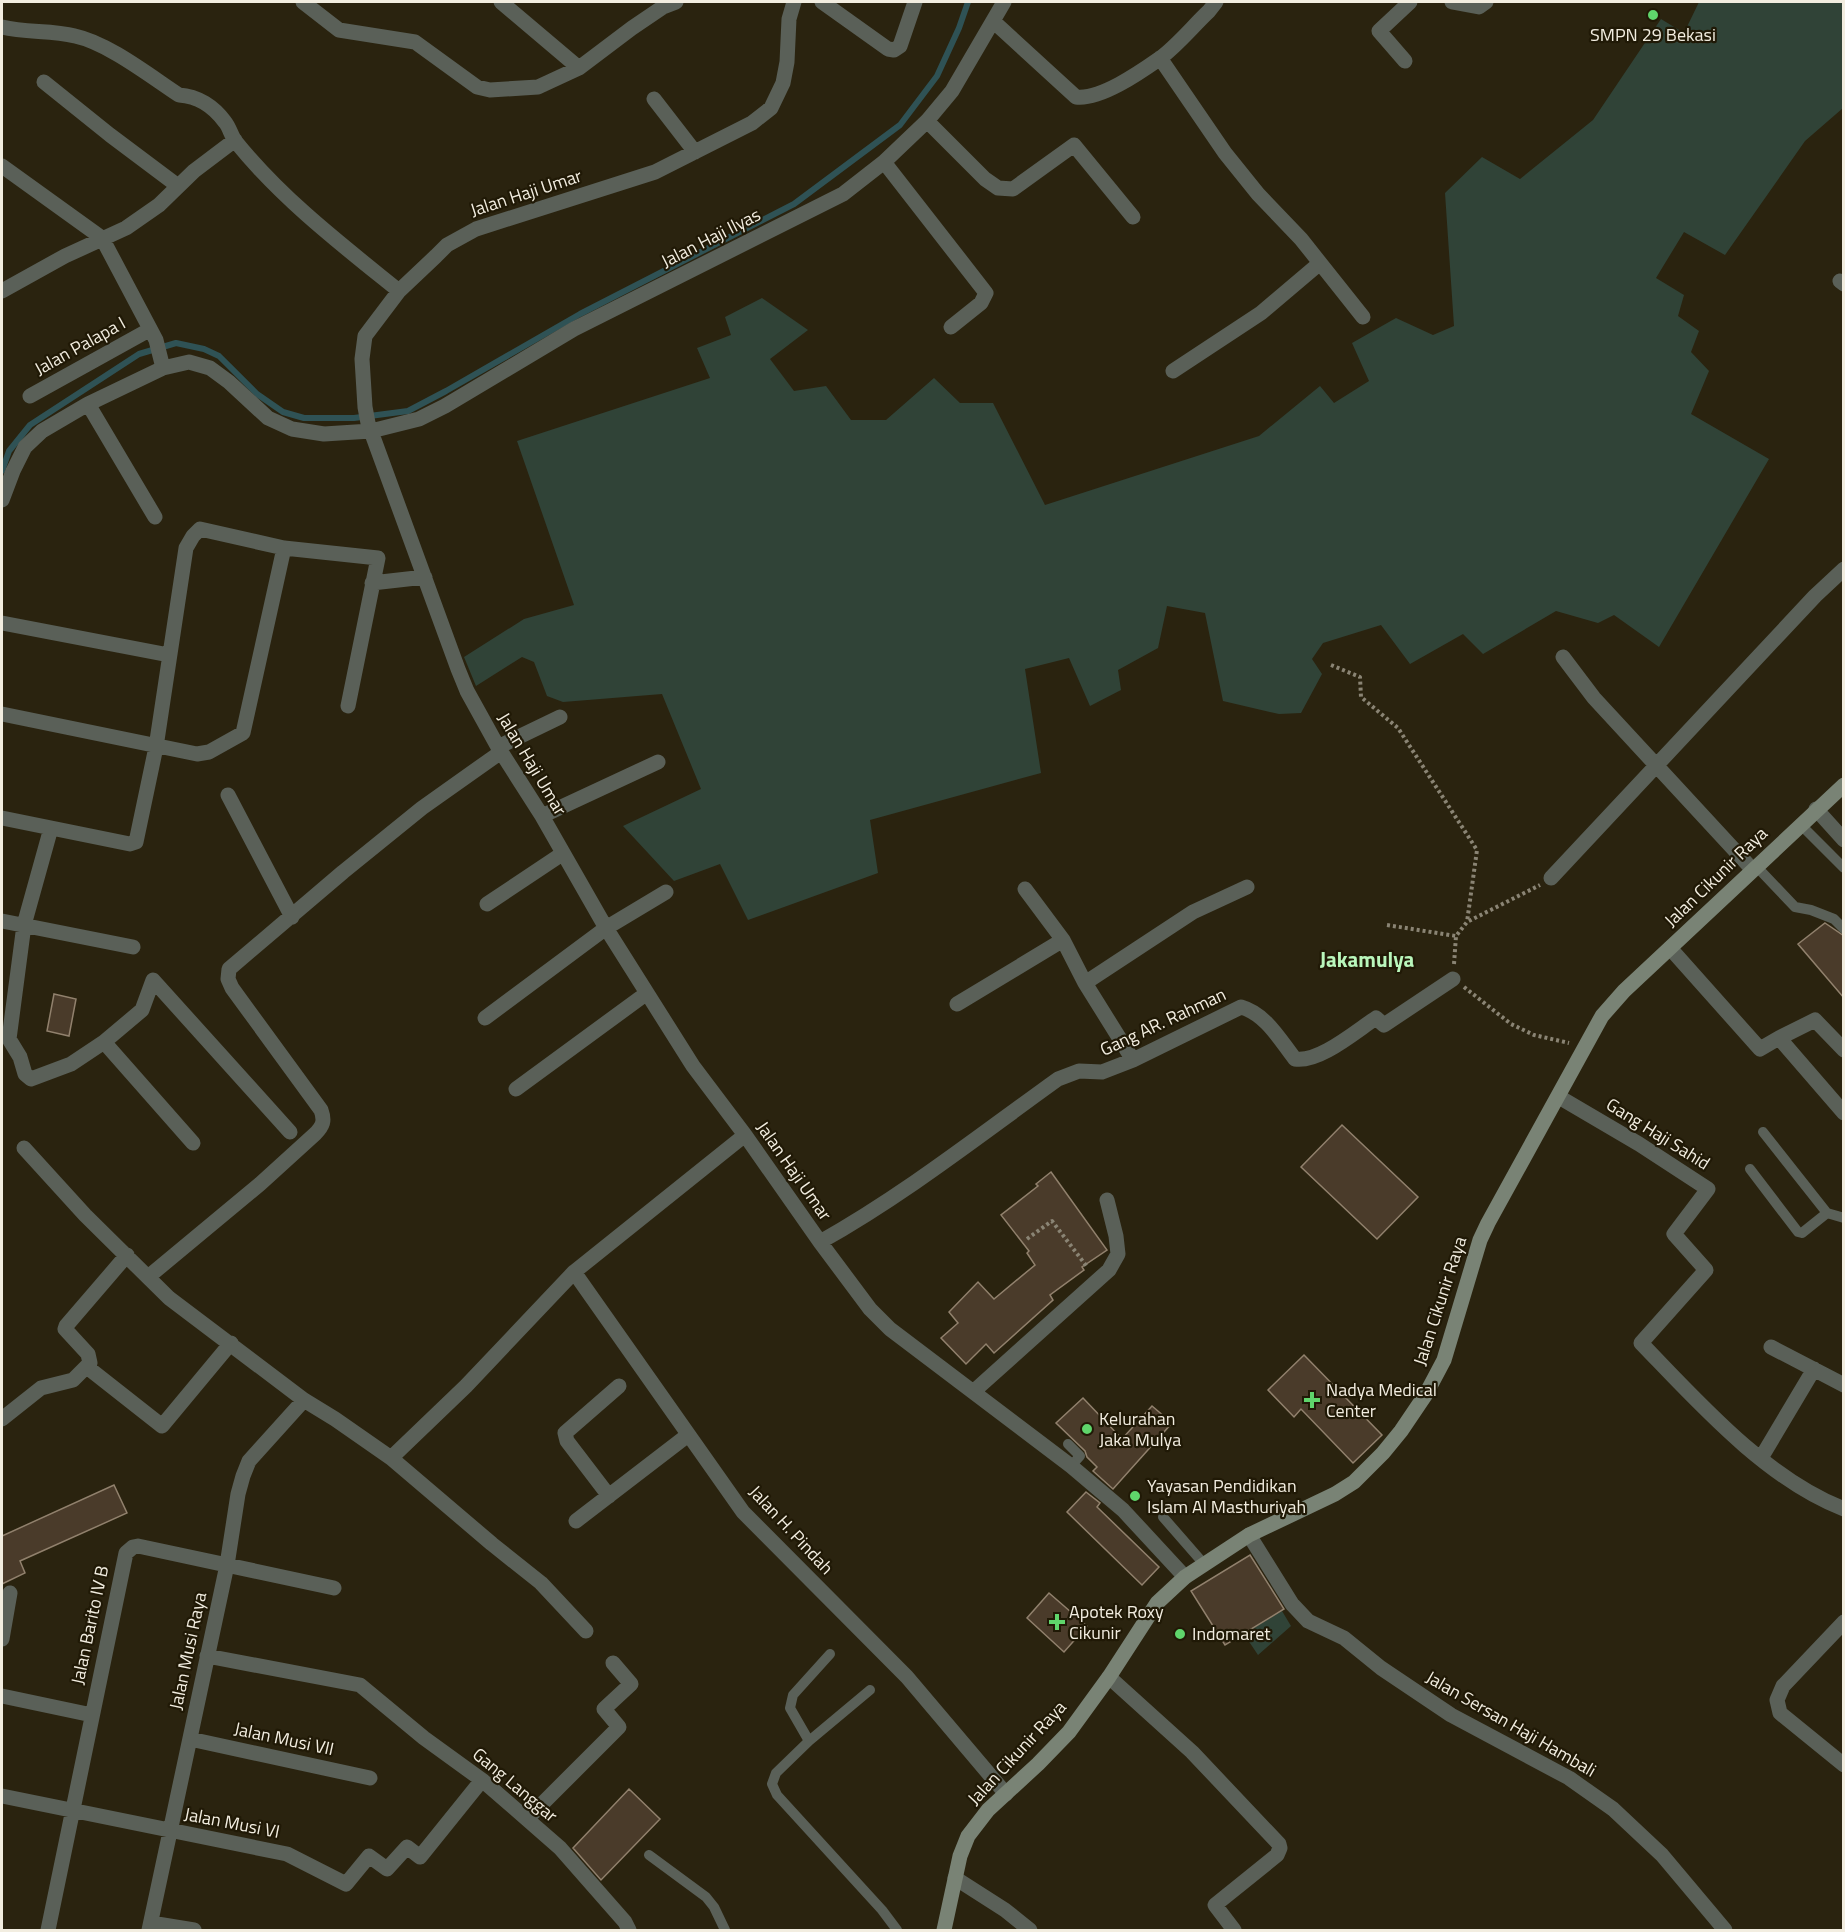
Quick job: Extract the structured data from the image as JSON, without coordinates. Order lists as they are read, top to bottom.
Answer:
{
  "streets": {
    "street": [
      "Jalan Haji Umar",
      "Jalan Haji Ilyas",
      "Jalan Palapa I",
      "Jalan Cikunir Raya",
      "Gang AR. Rahman",
      "Gang Haji Sahid",
      "Jalan H. Pindah",
      "Jalan Barito IV B",
      "Jalan Musi Raya",
      "Jalan Sersan Haji Hambali",
      "Jalan Musi VII",
      "Gang Langgar",
      "Jalan Musi VI"
    ]
  },
  "crossings": [
    ["Jalan Haji Umar", "Jalan Haji Ilyas"],
    ["Jalan Haji Umar", "Jalan Cikunir Raya"],
    ["Jalan Haji Umar", "Gang AR. Rahman"],
    ["Jalan Cikunir Raya", "Gang Haji Sahid"],
    ["Jalan Cikunir Raya", "Jalan H. Pindah"],
    ["Jalan Cikunir Raya", "Jalan Sersan Haji Hambali"],
    ["Jalan Barito IV B", "Jalan Musi Raya"],
    ["Jalan Barito IV B", "Jalan Musi VI"],
    ["Jalan Musi Raya", "Jalan Musi VII"],
    ["Jalan Musi Raya", "Gang Langgar"],
    ["Jalan Musi Raya", "Jalan Musi VI"],
    ["Gang Langgar", "Jalan Musi VI"]
  ],
  "districts": ["Jakamulya"],
  "places": {
    "other": [
      "SMPN 29 Bekasi",
      "Kelurahan Jaka Mulya",
      "Yayasan Pendidikan Islam Al Masthuriyah",
      "Indomaret"
    ],
    "health": ["Nadya Medical Center", "Apotek Roxy Cikunir"]
  }
}
